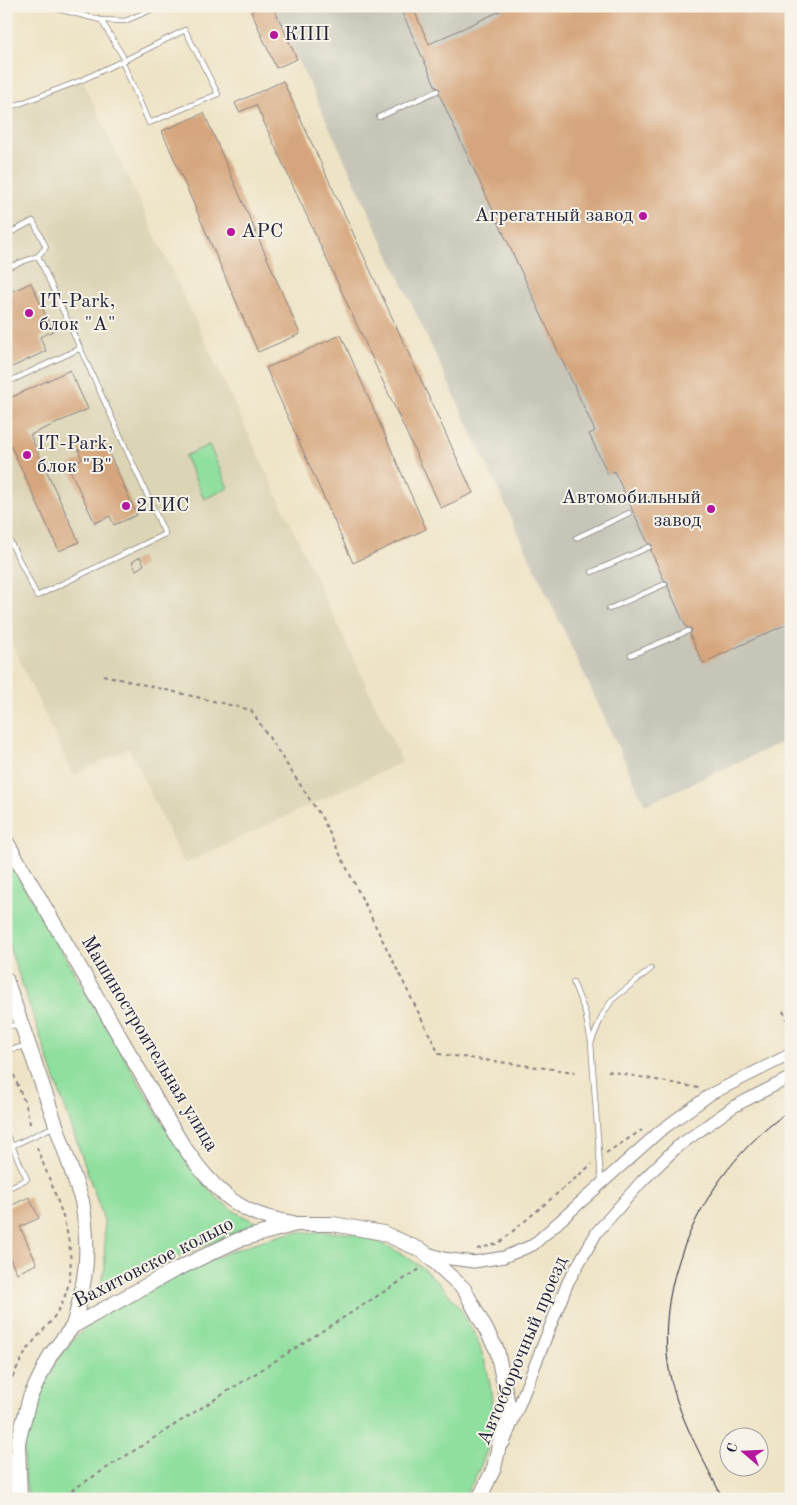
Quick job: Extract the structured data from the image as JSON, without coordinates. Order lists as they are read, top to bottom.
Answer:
{
  "streets": {
    "main road": ["Машиностроительная улица", "Вахитовское кольцо"],
    "street": ["Автосборочный проезд"]
  },
  "crossings": [
    ["Машиностроительная улица", "Вахитовское кольцо"],
    ["Вахитовское кольцо", "Автосборочный проезд"]
  ],
  "places": [
    "КПП",
    "Агрегатный завод",
    "АРС",
    "IT-Park, блок \"А\"",
    "IT-Park, блок \"В\"",
    "2ГИС",
    "Автомобильный завод"
  ],
  "north": "left"
}
